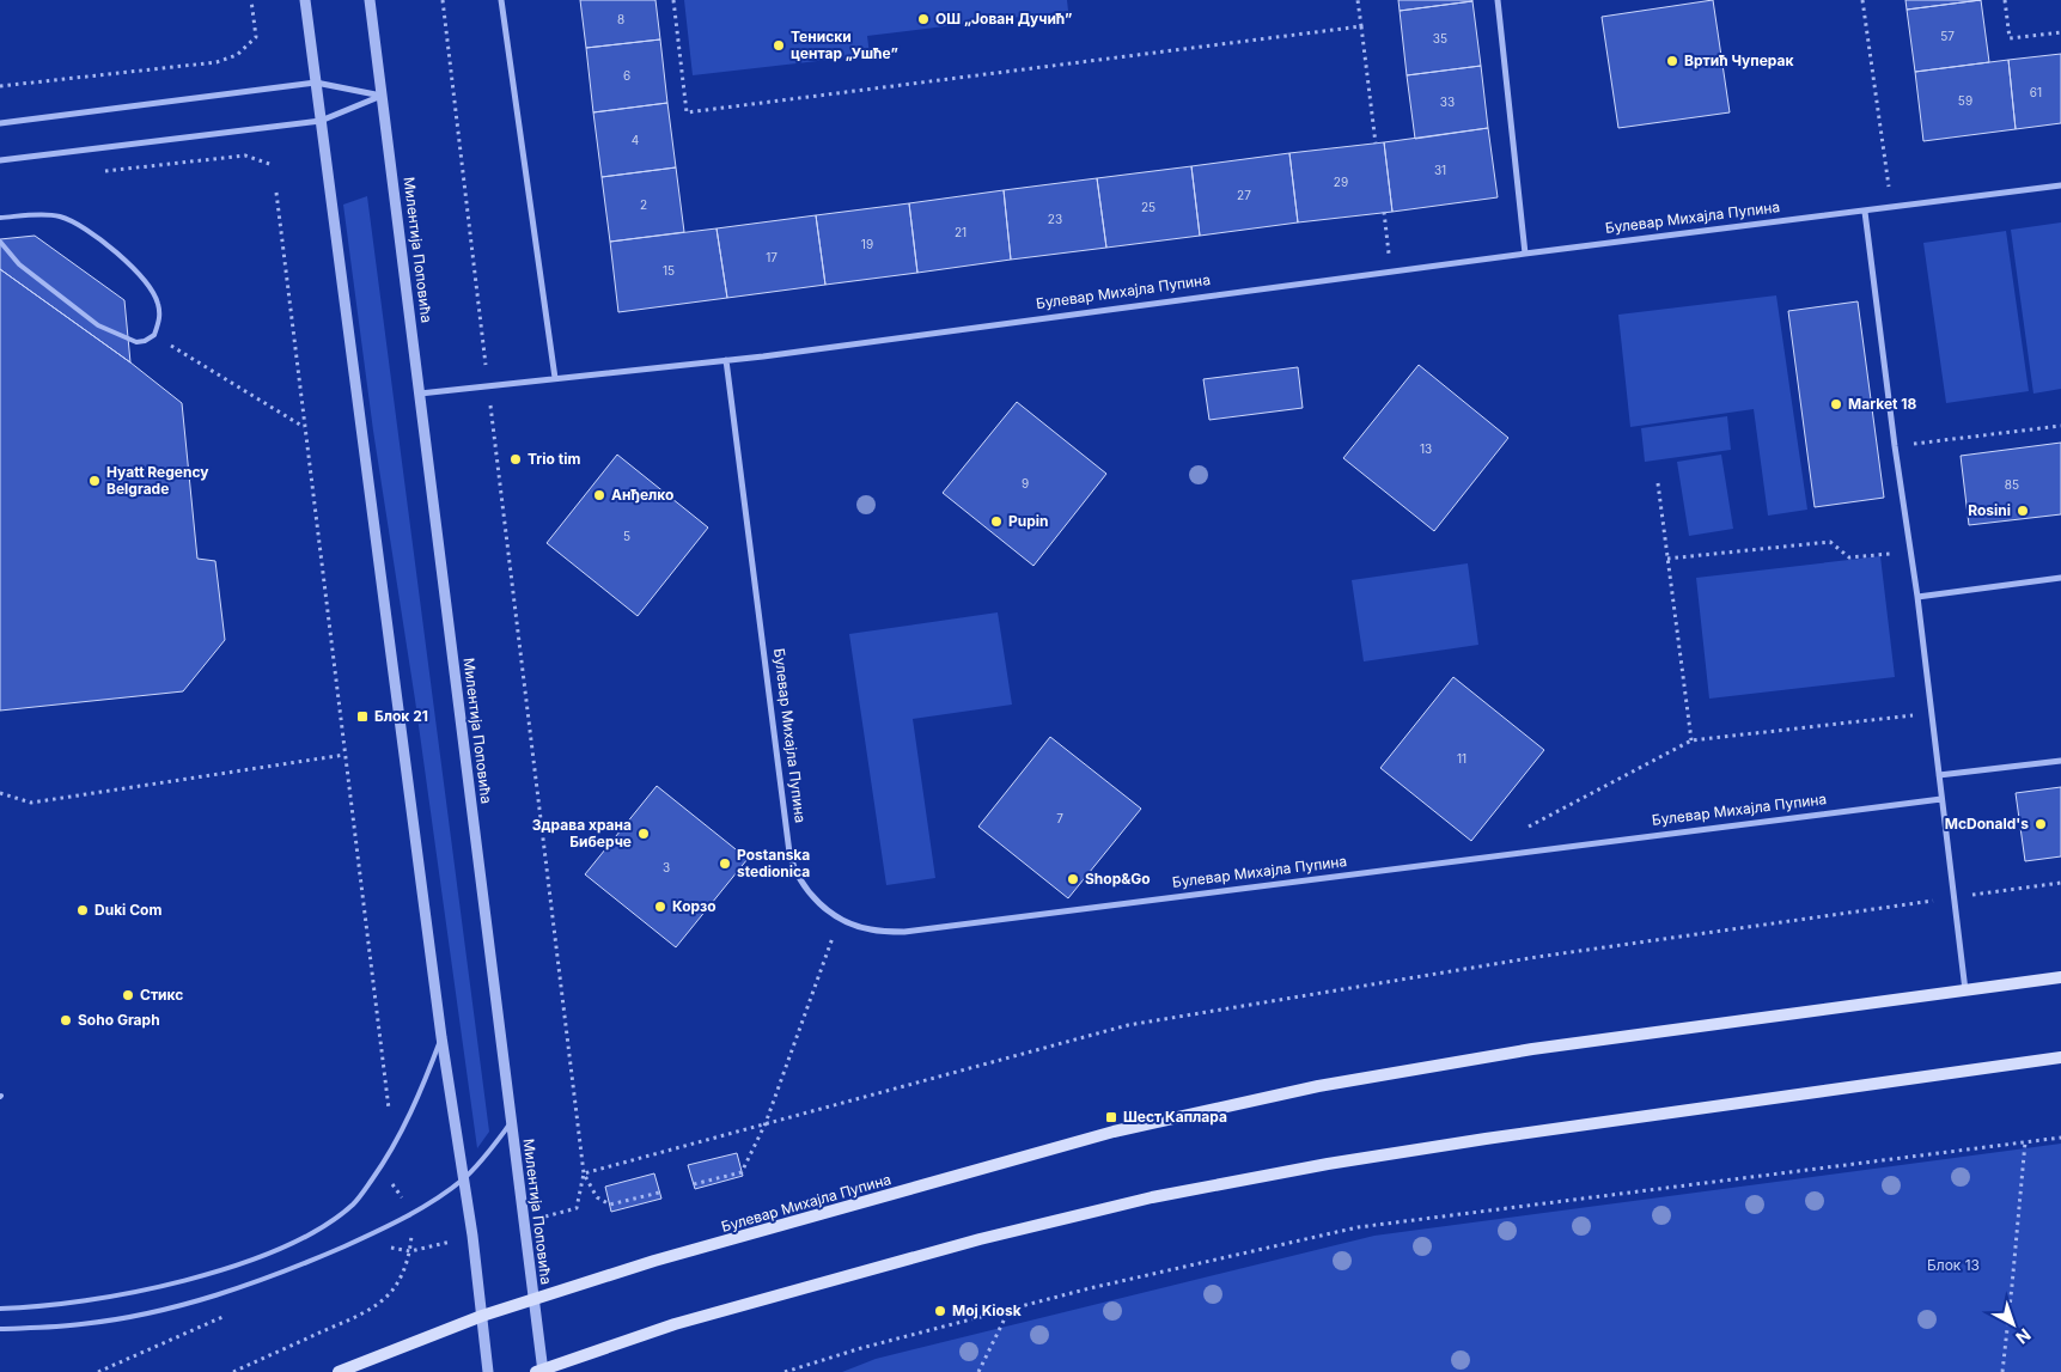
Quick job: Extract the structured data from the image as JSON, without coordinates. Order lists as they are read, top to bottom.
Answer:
{
  "streets": {
    "main road": ["Булевар Михајла Пупина"],
    "street": ["Милентија Поповића"]
  },
  "crossings": [
    ["Булевар Михајла Пупина", "Милентија Поповића"]
  ],
  "parks": ["Блок 13"],
  "places": {
    "other": [
      "ОШ „Јован Дучић”",
      "Тениски центар „Ушће”",
      "Вртић Чуперак",
      "Market 18",
      "Trio tim",
      "Hyatt Regency Belgrade",
      "Анђелко",
      "Rosini",
      "Pupin",
      "McDonald's",
      "Здрава храна Биберче",
      "Postanska stedionica",
      "Shop&Go",
      "Корзо",
      "Duki Com",
      "Стикс",
      "Soho Graph",
      "Moj Kiosk"
    ],
    "transit": ["Блок 21", "Шест Каплара"]
  },
  "house_numbers": [
    "8",
    "57",
    "35",
    "6",
    "61",
    "59",
    "33",
    "4",
    "31",
    "29",
    "27",
    "2",
    "25",
    "23",
    "21",
    "19",
    "17",
    "15",
    "13",
    "9",
    "85",
    "5",
    "11",
    "7",
    "3"
  ],
  "north": "bottom right"
}
